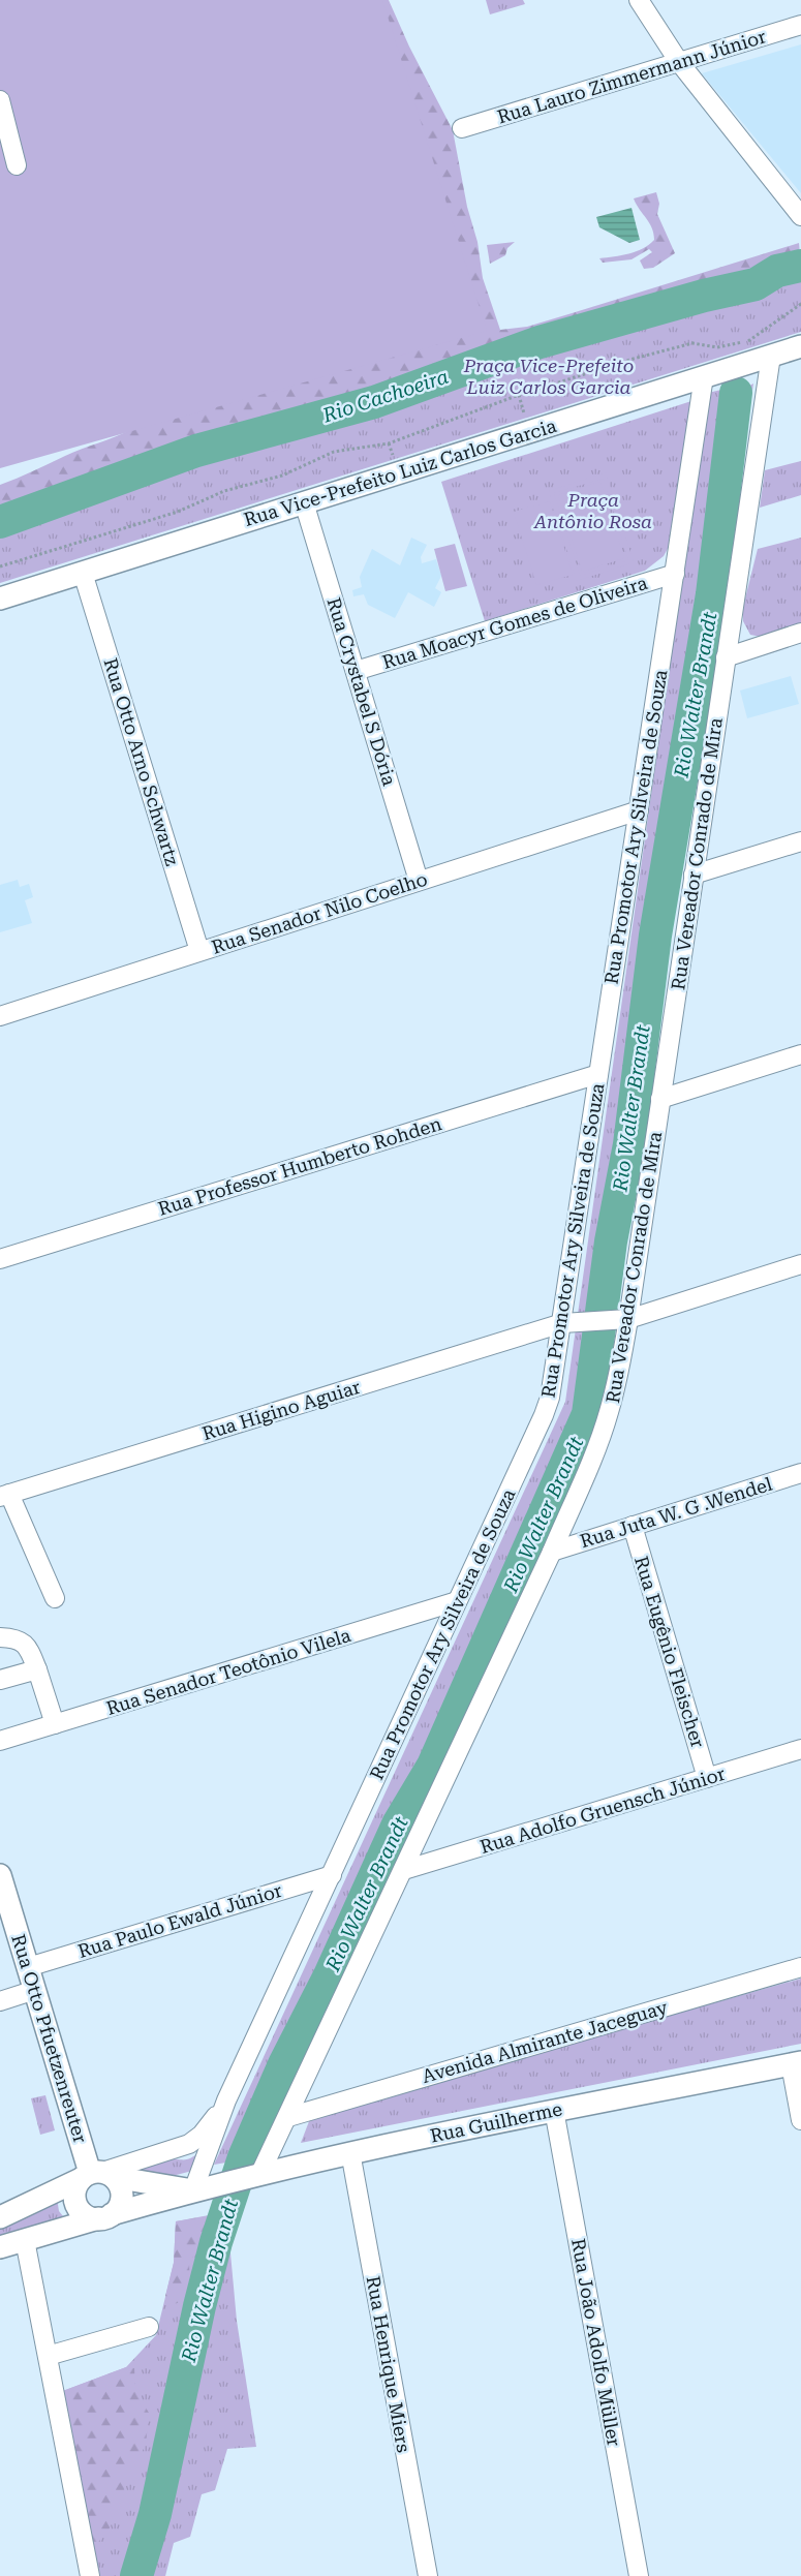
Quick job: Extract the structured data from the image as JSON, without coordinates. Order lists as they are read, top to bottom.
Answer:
{
  "streets": {
    "main road": ["Rua Vice-Prefeito Luiz Carlos Garcia", "Rua Otto Pfuetzenreuter", "Rua Guilherme"],
    "street": [
      "Rua Lauro Zimmermann Júnior",
      "Rua Moacyr Gomes de Oliveira",
      "Rua Crystabel S Dória",
      "Rua Otto Arno Schwartz",
      "Rua Promotor Ary Silveira de Souza",
      "Rua Vereador Conrado de Mira",
      "Rua Senador Nilo Coelho",
      "Rua Professor Humberto Rohden",
      "Rua Higino Aguiar",
      "Rua Juta W. G .Wendel",
      "Rua Eugênio Fleischer",
      "Rua Senador Teotônio Vilela",
      "Rua Adolfo Gruensch Júnior",
      "Rua Paulo Ewald Júnior",
      "Avenida Almirante Jaceguay",
      "Rua João Adolfo Müller",
      "Rua Henrique Miers"
    ]
  },
  "crossings": [
    ["Rua Vice-Prefeito Luiz Carlos Garcia", "Rua Crystabel S Dória"],
    ["Rua Vice-Prefeito Luiz Carlos Garcia", "Rua Otto Arno Schwartz"],
    ["Rua Vice-Prefeito Luiz Carlos Garcia", "Rua Promotor Ary Silveira de Souza"],
    ["Rua Vice-Prefeito Luiz Carlos Garcia", "Rua Vereador Conrado de Mira"],
    ["Rua Moacyr Gomes de Oliveira", "Rua Crystabel S Dória"],
    ["Rua Moacyr Gomes de Oliveira", "Rua Promotor Ary Silveira de Souza"],
    ["Rua Crystabel S Dória", "Rua Senador Nilo Coelho"],
    ["Rua Otto Arno Schwartz", "Rua Senador Nilo Coelho"],
    ["Rua Promotor Ary Silveira de Souza", "Rua Senador Nilo Coelho"],
    ["Rua Promotor Ary Silveira de Souza", "Rua Professor Humberto Rohden"],
    ["Rua Promotor Ary Silveira de Souza", "Rua Higino Aguiar"],
    ["Rua Promotor Ary Silveira de Souza", "Rua Senador Teotônio Vilela"],
    ["Rua Promotor Ary Silveira de Souza", "Rua Paulo Ewald Júnior"],
    ["Rua Promotor Ary Silveira de Souza", "Rua Guilherme"],
    ["Rua Vereador Conrado de Mira", "Rua Higino Aguiar"],
    ["Rua Vereador Conrado de Mira", "Rua Juta W. G .Wendel"],
    ["Rua Vereador Conrado de Mira", "Rua Adolfo Gruensch Júnior"],
    ["Rua Vereador Conrado de Mira", "Avenida Almirante Jaceguay"],
    ["Rua Vereador Conrado de Mira", "Rua Guilherme"],
    ["Rua Juta W. G .Wendel", "Rua Eugênio Fleischer"],
    ["Rua Eugênio Fleischer", "Rua Adolfo Gruensch Júnior"],
    ["Rua Paulo Ewald Júnior", "Rua Otto Pfuetzenreuter"],
    ["Rua Otto Pfuetzenreuter", "Rua Guilherme"],
    ["Rua Guilherme", "Rua João Adolfo Müller"],
    ["Rua Guilherme", "Rua Henrique Miers"]
  ],
  "water": ["Rio Cachoeira", "Rio Walter Brandt"],
  "parks": ["Praça Vice-Prefeito Luiz Carlos Garcia", "Praça Antônio Rosa"]
}
